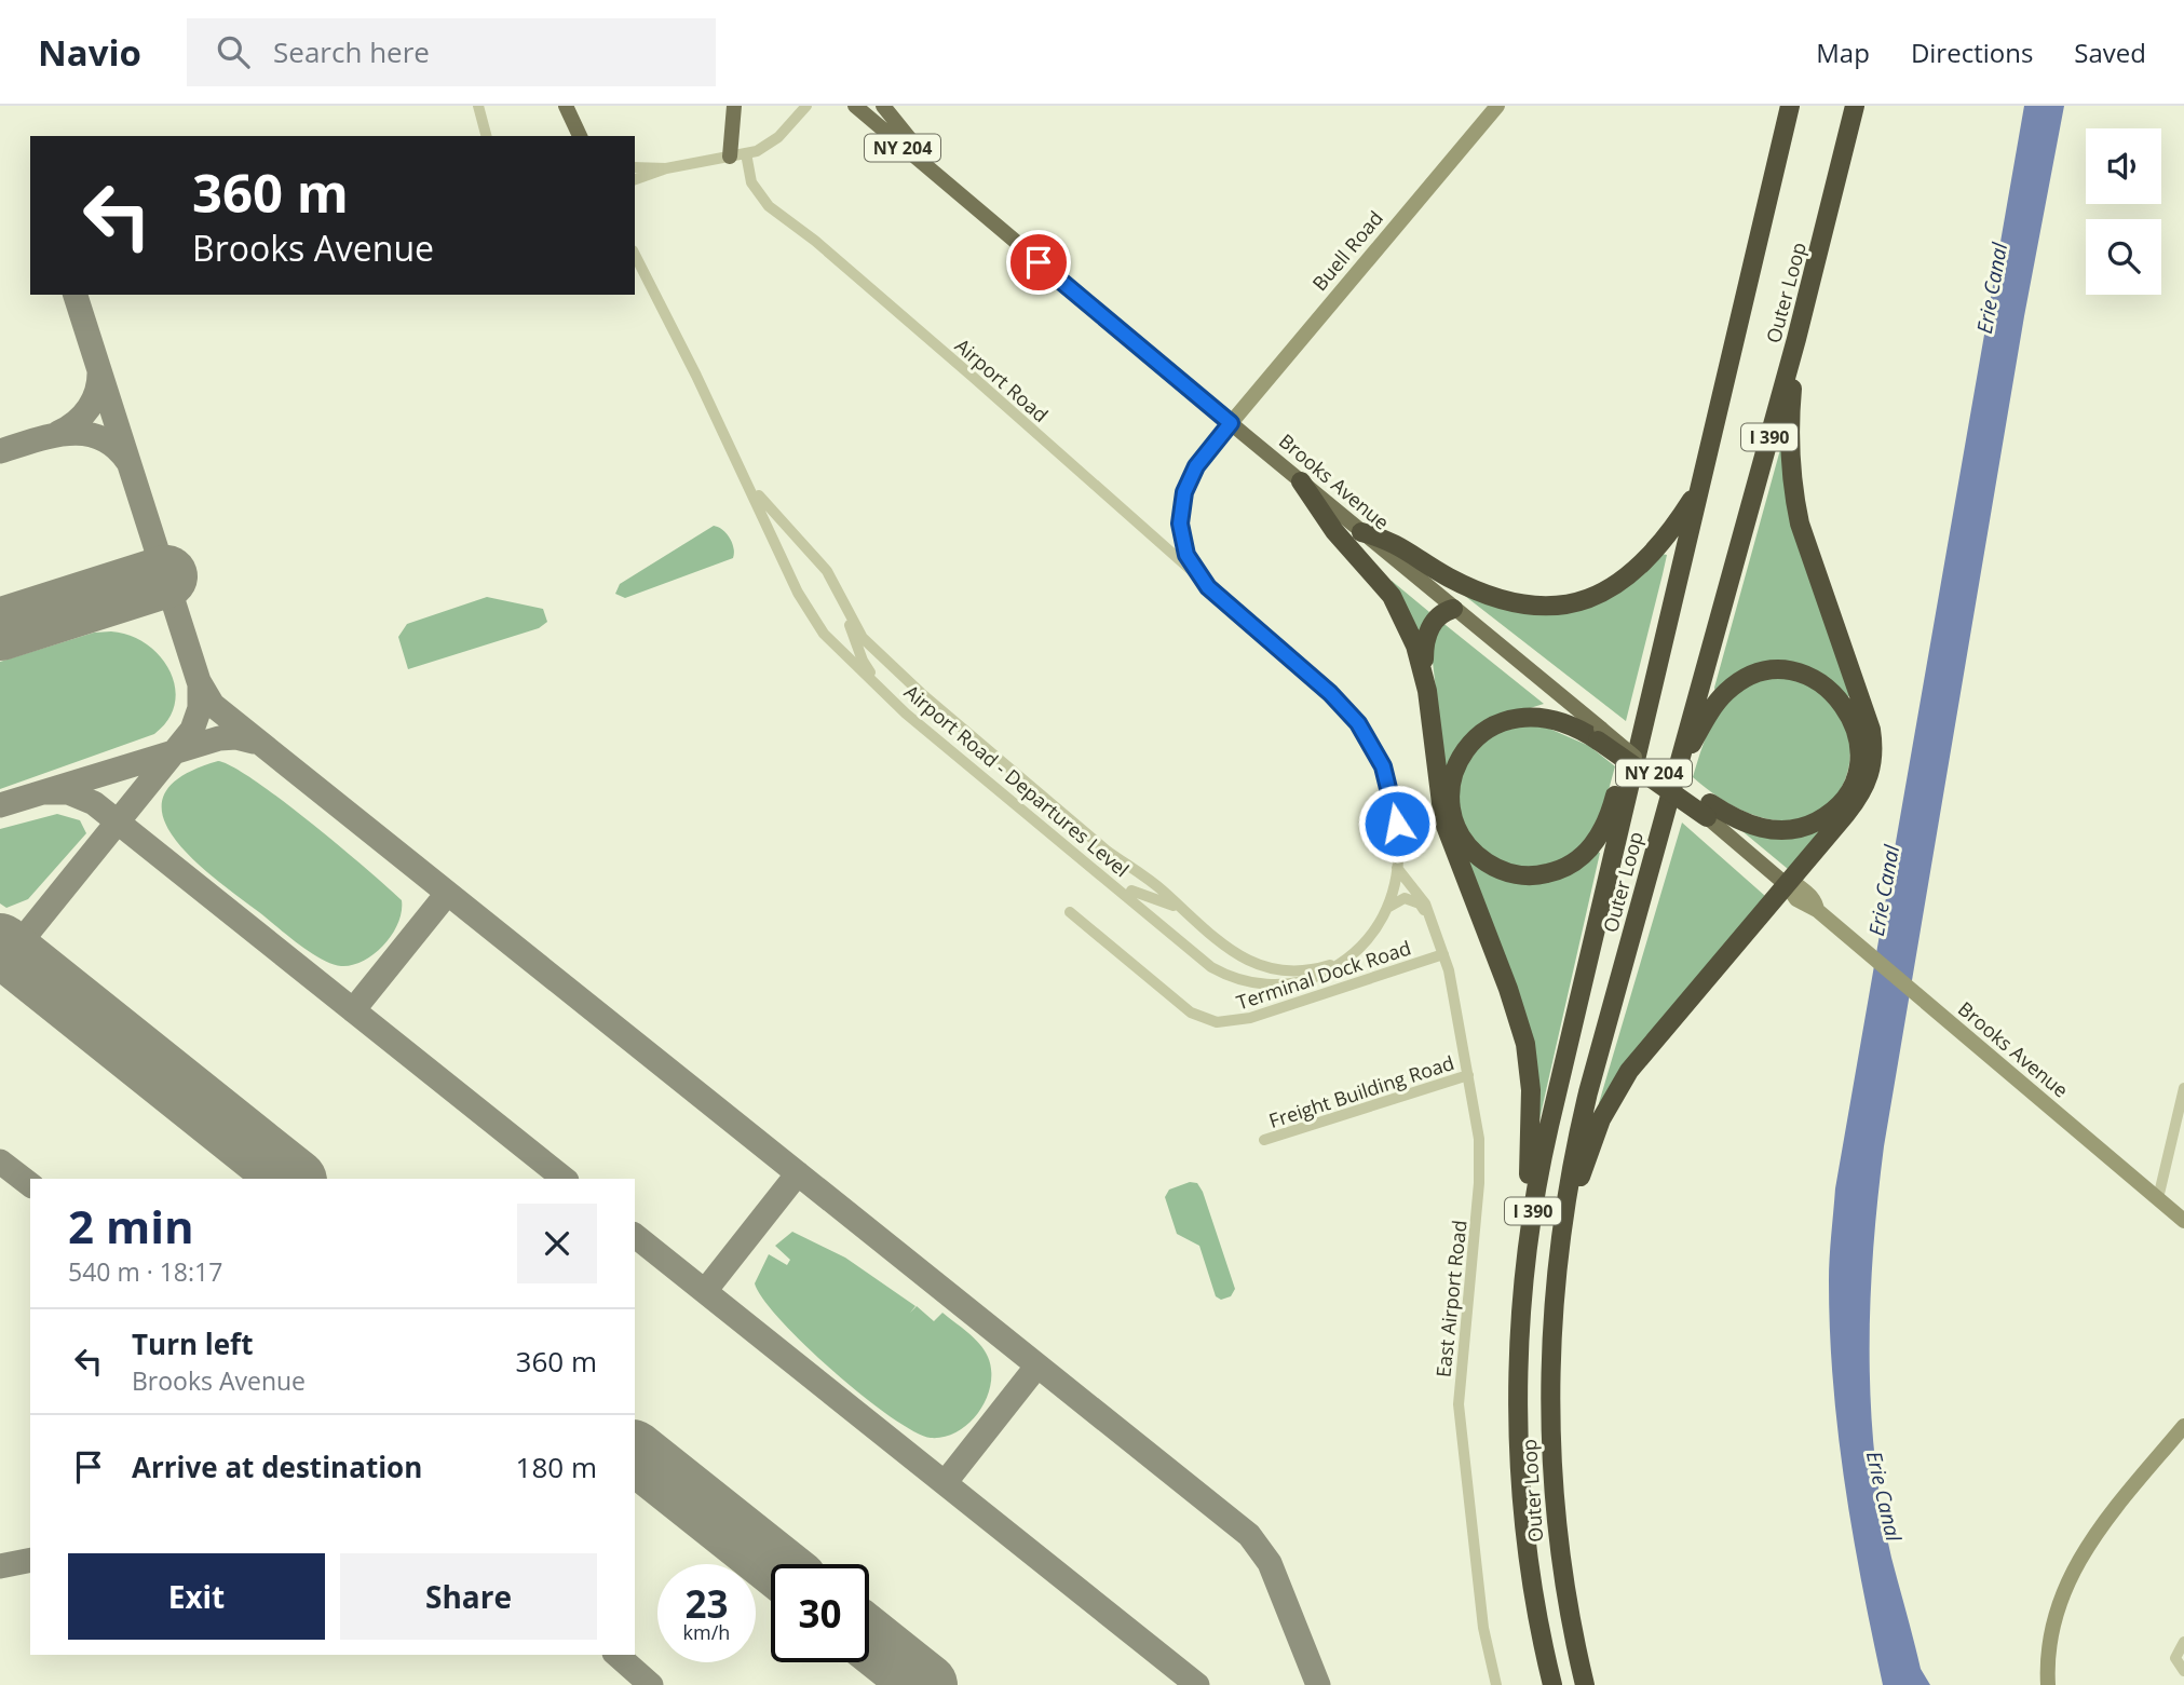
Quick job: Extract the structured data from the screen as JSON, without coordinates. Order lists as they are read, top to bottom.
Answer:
{
  "streets": {
    "highway": ["Outer Loop", "I 390"],
    "main road": ["NY 204", "Brooks Avenue"],
    "street": [
      "Buell Road",
      "Airport Road",
      "Airport Road - Departures Level",
      "Terminal Dock Road",
      "Freight Building Road",
      "East Airport Road"
    ]
  },
  "crossings": [
    ["Buell Road", "Airport Road"],
    ["Buell Road", "Brooks Avenue"],
    ["Airport Road", "Brooks Avenue"],
    ["Airport Road", "Airport Road - Departures Level"],
    ["Airport Road", "East Airport Road"],
    ["Terminal Dock Road", "East Airport Road"],
    ["Freight Building Road", "East Airport Road"]
  ],
  "water": ["Erie Canal"],
  "page": {
    "header": "Navio",
    "search": "Search here",
    "nav": ["Map", "Directions", "Saved"],
    "turn": ["360 m", "Brooks Avenue"],
    "heading": ["2 min", "540 m · 18:17"],
    "list": [
      {
        "name": "Turn left",
        "note": "Brooks Avenue",
        "value": "360 m"
      },
      {
        "name": "Arrive at destination",
        "value": "180 m"
      }
    ],
    "buttons": ["Exit", "Share"],
    "speed": "23 km/h",
    "limit": "30"
  }
}
